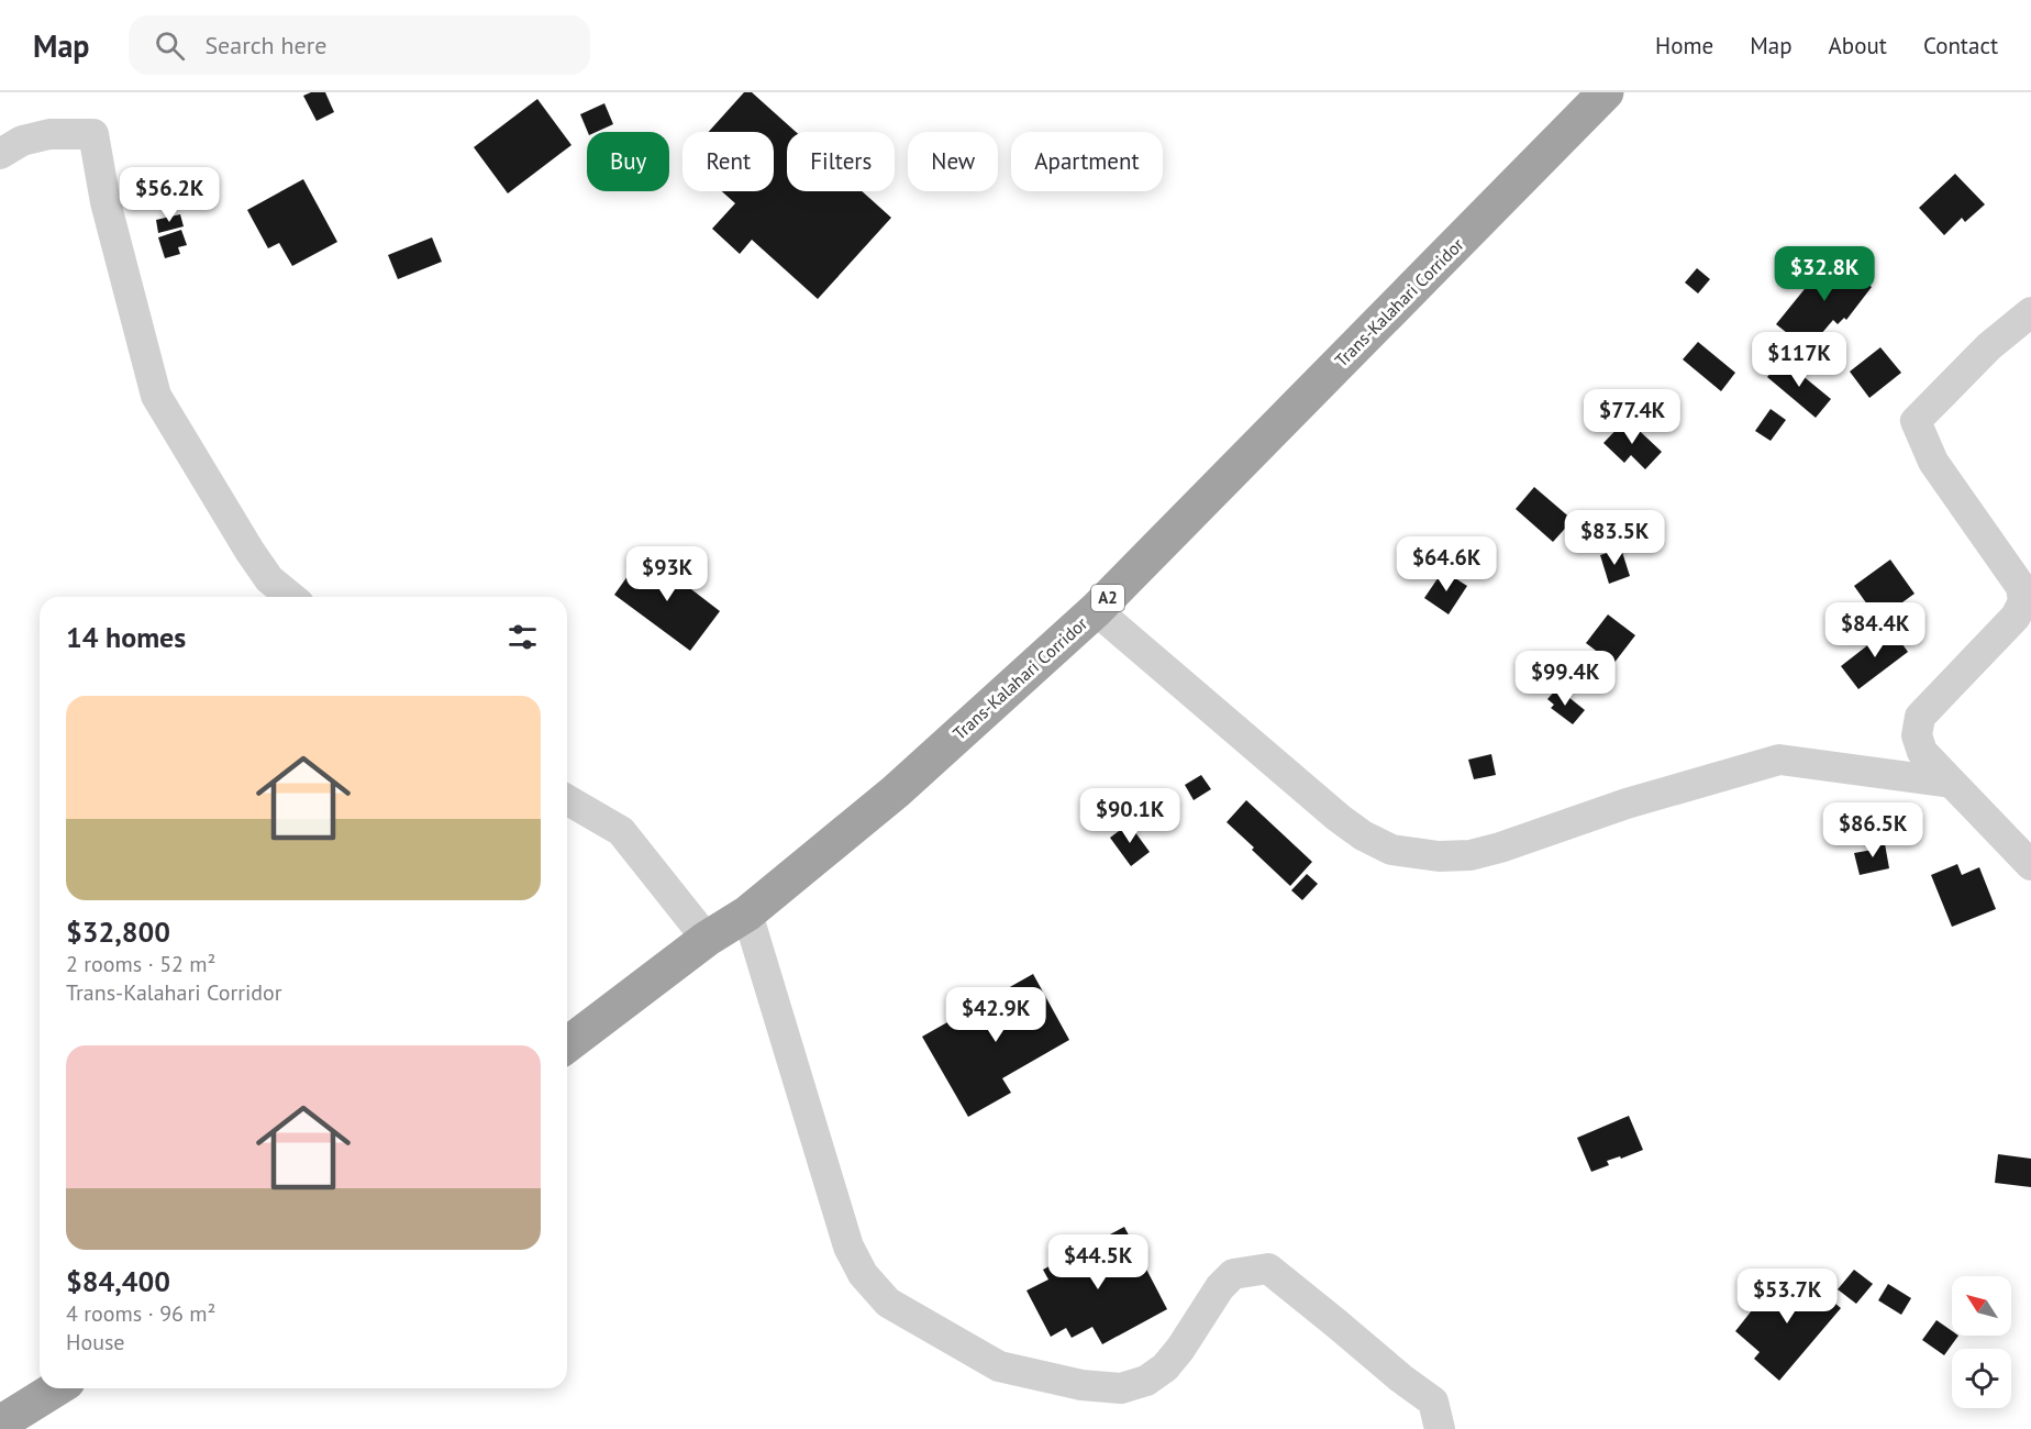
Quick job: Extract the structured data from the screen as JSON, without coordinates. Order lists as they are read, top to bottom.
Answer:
{
  "streets": {
    "highway": ["Trans-Kalahari Corridor", "A2"]
  },
  "north": "top left",
  "page": {
    "header": "Map",
    "search": "Search here",
    "nav": [
      "Home",
      "Map",
      "About",
      "Contact"
    ],
    "chip": [
      "Buy",
      "Rent",
      "Filters",
      "New",
      "Apartment"
    ],
    "price": [
      "$56.2K",
      "$32.8K",
      "$117K",
      "$77.4K",
      "$83.5K",
      "$64.6K",
      "$93K",
      "$84.4K",
      "$99.4K",
      "$90.1K",
      "$86.5K",
      "$42.9K",
      "$44.5K",
      "$53.7K"
    ],
    "heading": "14 homes",
    "list": [
      {
        "name": "$32,800",
        "note": "2 rooms · 52 m² · Trans-Kalahari Corridor"
      },
      {
        "name": "$84,400",
        "note": "4 rooms · 96 m² · House"
      }
    ]
  }
}
